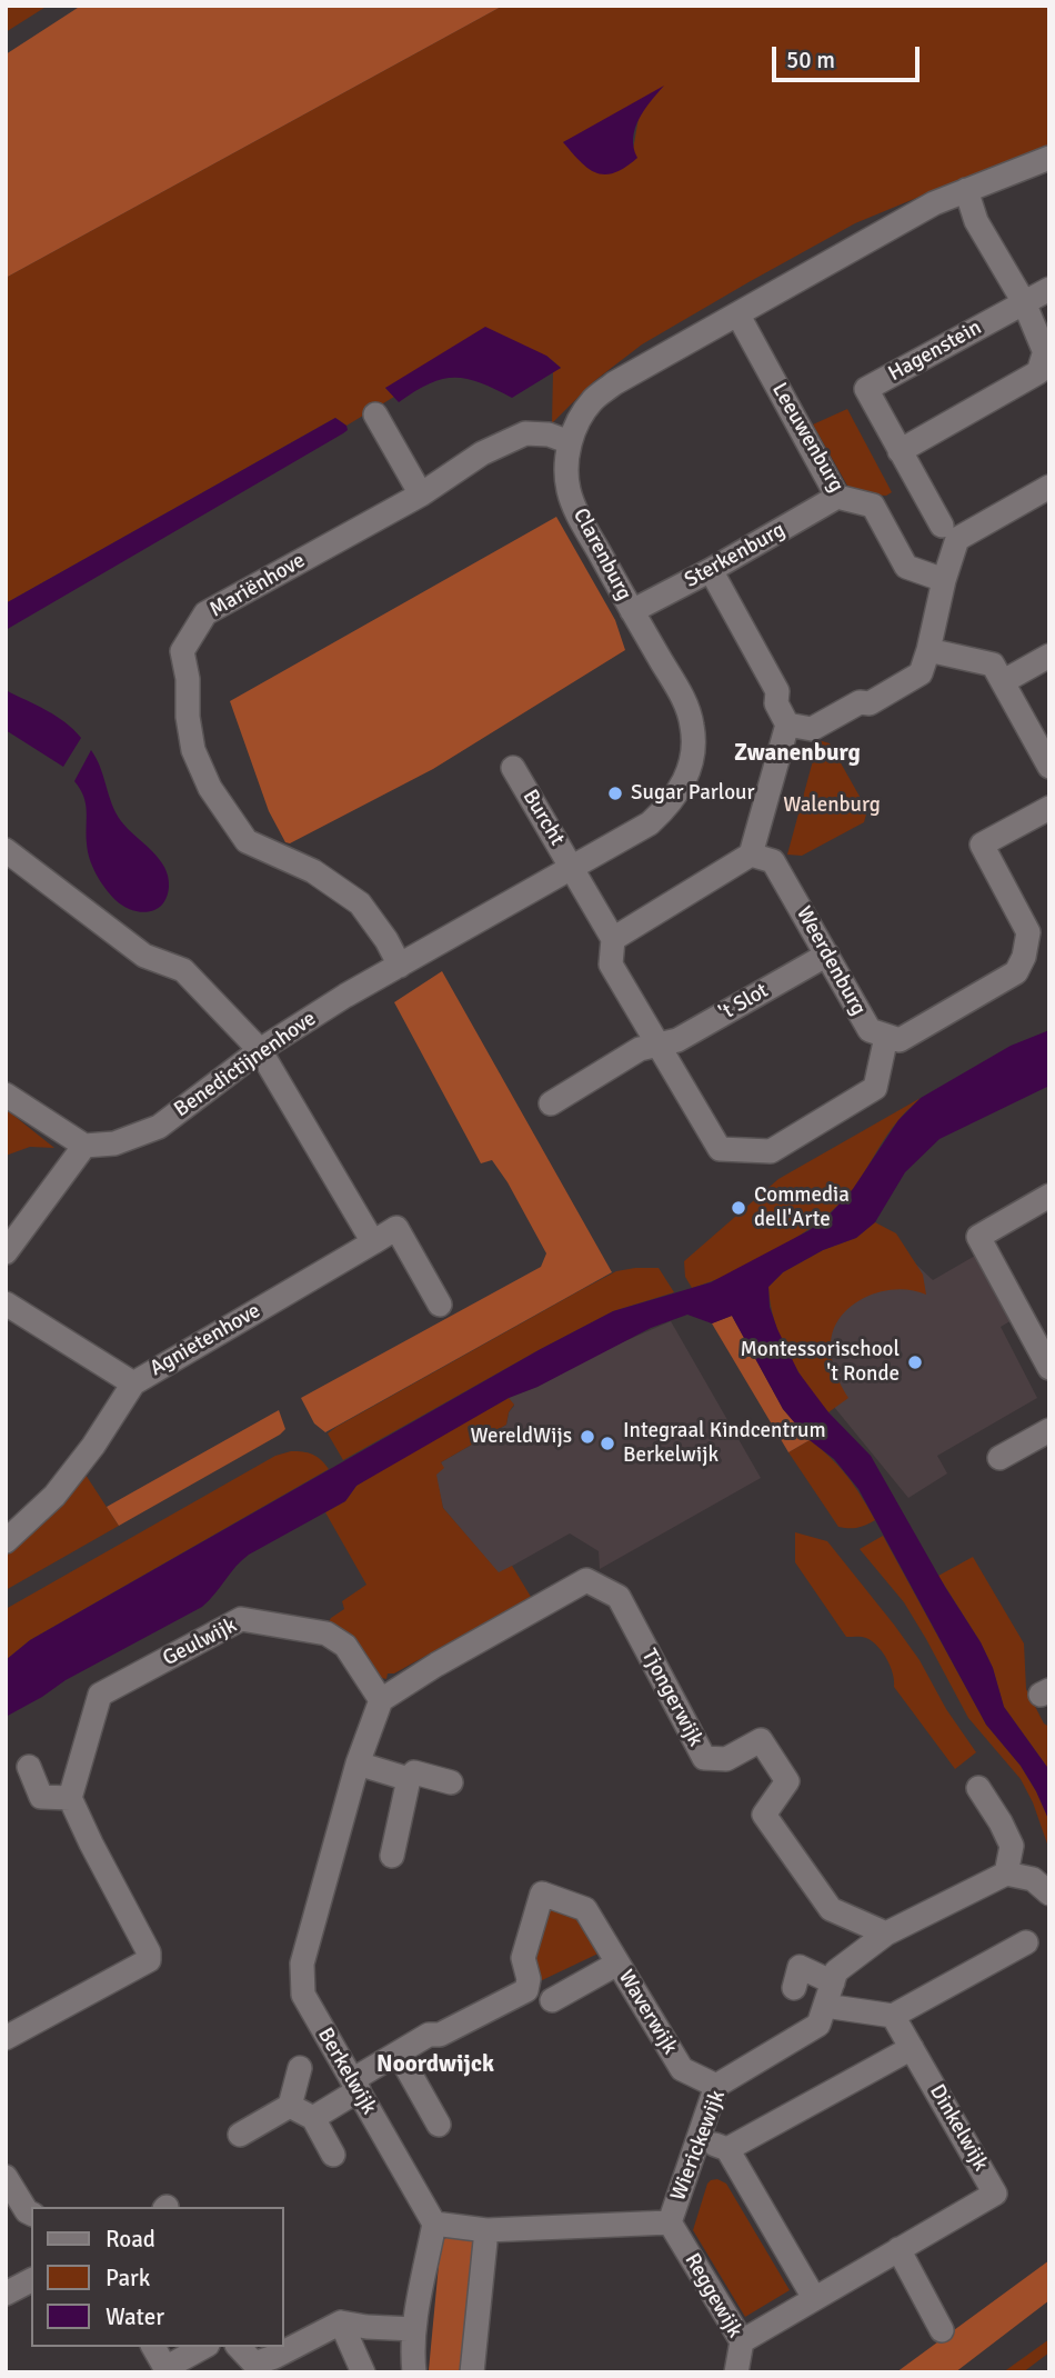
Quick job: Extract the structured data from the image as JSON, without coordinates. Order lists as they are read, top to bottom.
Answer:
{
  "streets": {
    "street": [
      "Hagenstein",
      "Leeuwenburg",
      "Clarenburg",
      "Sterkenburg",
      "Mariënhove",
      "Burcht",
      "Weerdenburg",
      "'t Slot",
      "Benedictijnenhove",
      "Agnietenhove",
      "Geulwijk",
      "Tjongerwijk",
      "Waverwijk",
      "Berkelwijk",
      "Dinkelwijk",
      "Wierickewijk",
      "Reggewijk"
    ]
  },
  "crossings": [
    ["Leeuwenburg", "Clarenburg"],
    ["Leeuwenburg", "Sterkenburg"],
    ["Clarenburg", "Sterkenburg"],
    ["Clarenburg", "Mariënhove"],
    ["Clarenburg", "Burcht"],
    ["Clarenburg", "Benedictijnenhove"],
    ["Mariënhove", "Benedictijnenhove"],
    ["Weerdenburg", "'t Slot"],
    ["Geulwijk", "Tjongerwijk"],
    ["Geulwijk", "Berkelwijk"],
    ["Tjongerwijk", "Berkelwijk"],
    ["Tjongerwijk", "Wierickewijk"],
    ["Waverwijk", "Berkelwijk"],
    ["Waverwijk", "Wierickewijk"],
    ["Berkelwijk", "Wierickewijk"],
    ["Dinkelwijk", "Reggewijk"],
    ["Wierickewijk", "Reggewijk"]
  ],
  "districts": ["Zwanenburg", "Noordwijck"],
  "parks": ["Walenburg"],
  "places": [
    "Sugar Parlour",
    "Commedia dell'Arte",
    "Montessorischool 't Ronde",
    "WereldWijs",
    "Integraal Kindcentrum Berkelwijk"
  ],
  "legend": ["Road", "Park", "Water"],
  "scale_bar": "50 m"
}
